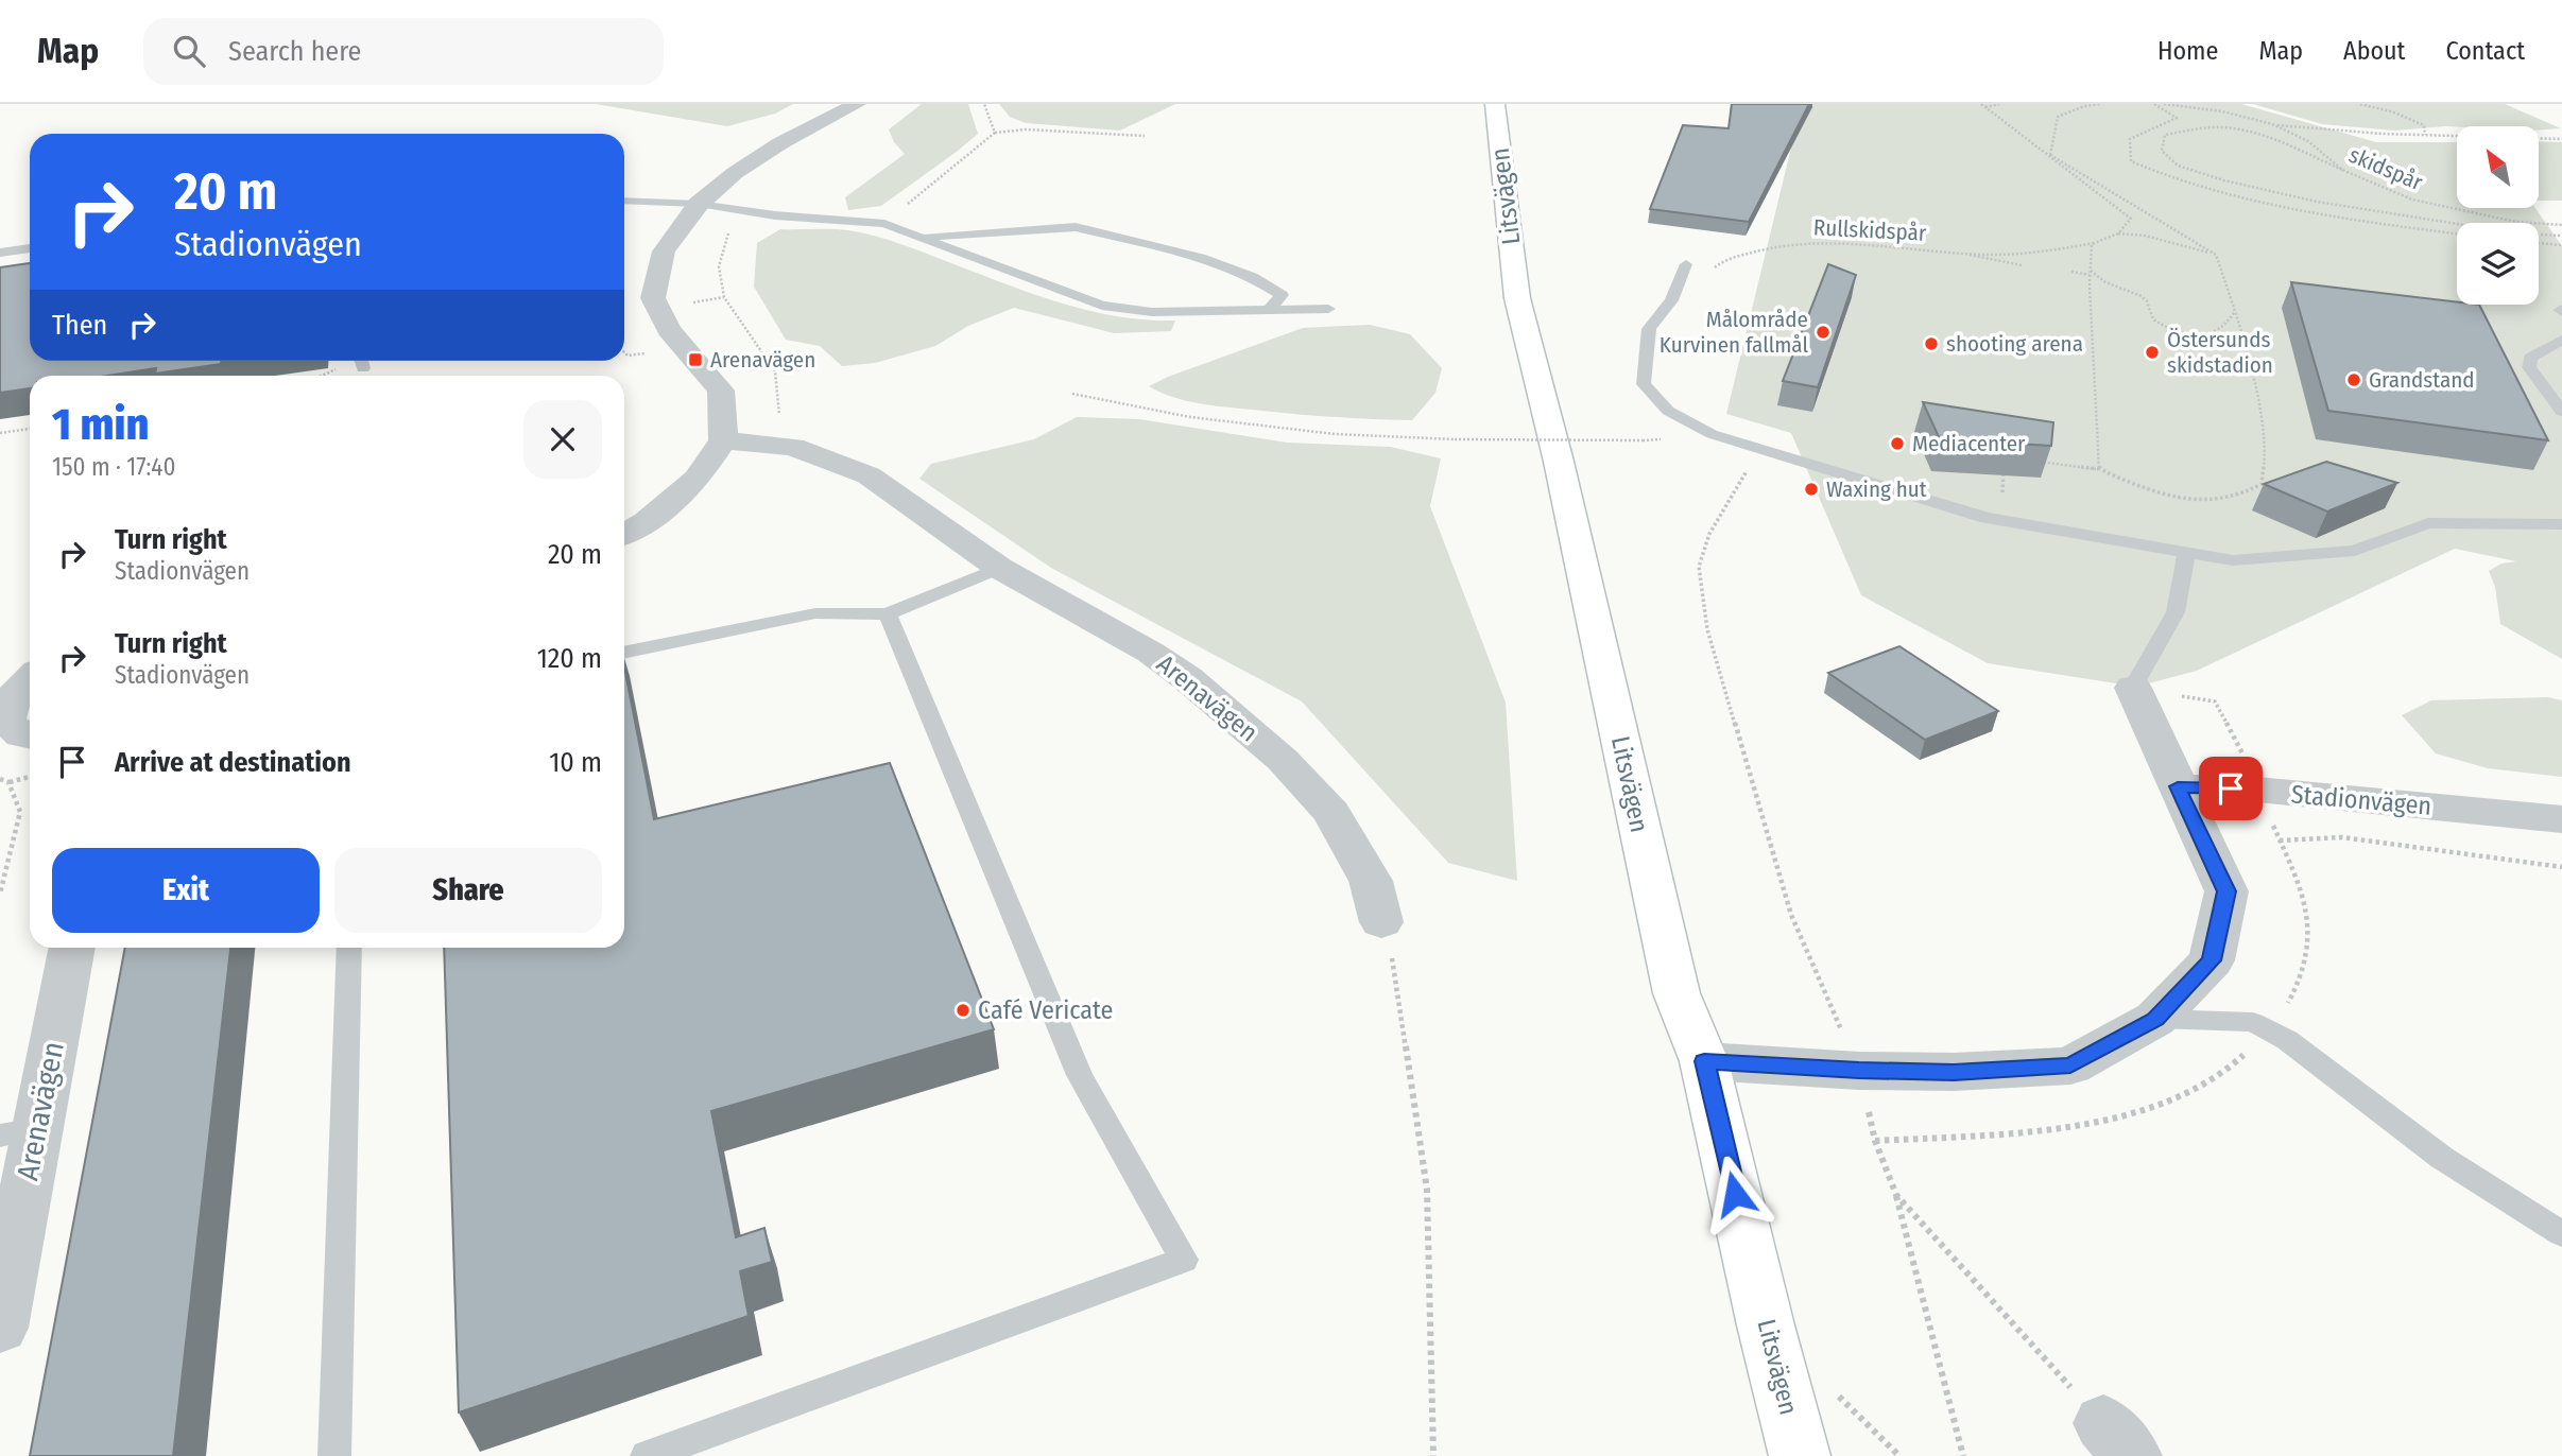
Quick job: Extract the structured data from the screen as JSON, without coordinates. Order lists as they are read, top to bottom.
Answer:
{
  "streets": {
    "main road": ["Litsvägen"],
    "street": ["Arenavägen", "Stadionvägen"],
    "path": ["skidspår", "Rullskidspår"]
  },
  "places": {
    "other": [
      "Målområde Kurvinen fallmål",
      "shooting arena",
      "Östersunds skidstadion",
      "Grandstand",
      "Mediacenter",
      "Waxing hut",
      "Café Vericate"
    ],
    "transit": ["Arenavägen"]
  },
  "north": "top left",
  "page": {
    "header": "Map",
    "search": "Search here",
    "nav": [
      "Home",
      "Map",
      "About",
      "Contact"
    ],
    "turn": ["20 m", "Stadionvägen"],
    "then": "Then",
    "heading": ["1 min", "150 m · 17:40"],
    "list": [
      {
        "name": "Turn right",
        "note": "Stadionvägen",
        "value": "20 m"
      },
      {
        "name": "Turn right",
        "note": "Stadionvägen",
        "value": "120 m"
      },
      {
        "name": "Arrive at destination",
        "value": "10 m"
      }
    ],
    "buttons": ["Exit", "Share"]
  }
}
